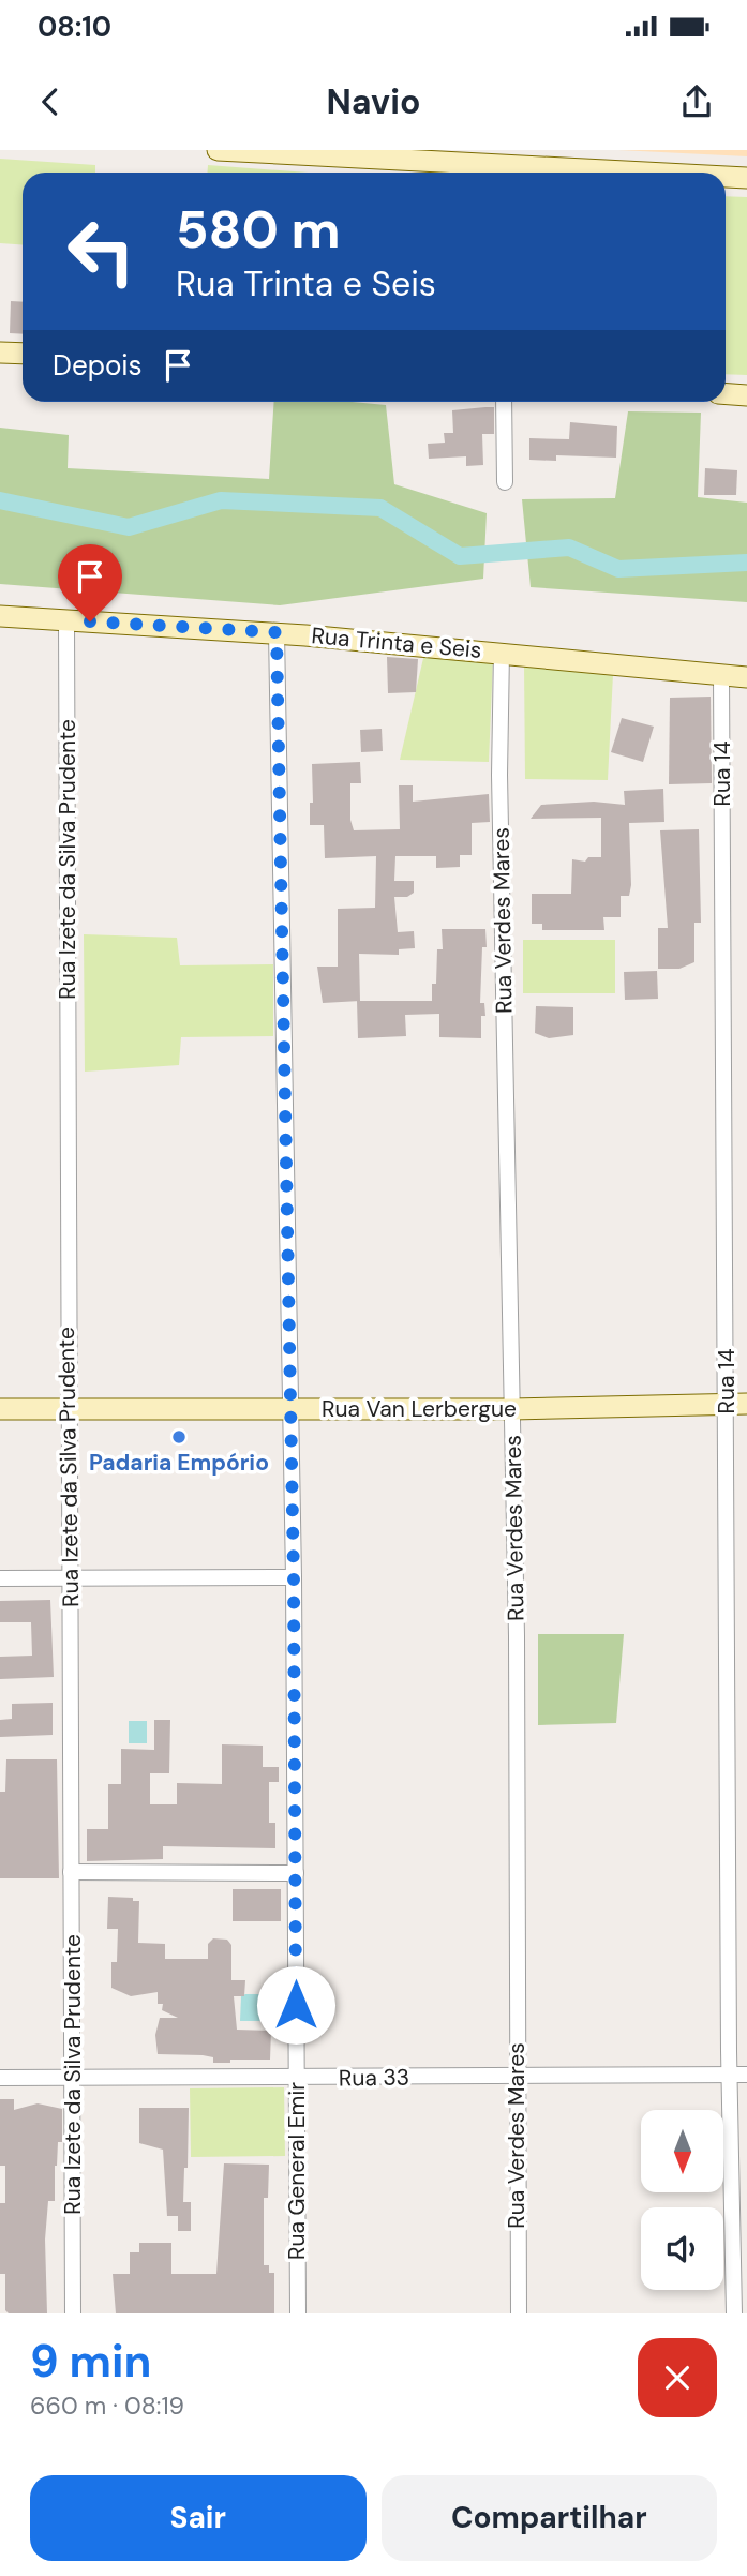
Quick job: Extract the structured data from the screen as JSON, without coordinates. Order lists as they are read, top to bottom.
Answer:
{
  "streets": {
    "street": [
      "Rua Trinta e Seis",
      "Rua 14",
      "Rua Izete da Silva Prudente",
      "Rua Verdes Mares",
      "Rua Van Lerbergue",
      "Rua 33",
      "Rua General Emir"
    ]
  },
  "crossings": [
    ["Rua Trinta e Seis", "Rua 14"],
    ["Rua Trinta e Seis", "Rua Izete da Silva Prudente"],
    ["Rua Trinta e Seis", "Rua Verdes Mares"],
    ["Rua Trinta e Seis", "Rua General Emir"],
    ["Rua 14", "Rua Van Lerbergue"],
    ["Rua 14", "Rua 33"],
    ["Rua Izete da Silva Prudente", "Rua Van Lerbergue"],
    ["Rua Izete da Silva Prudente", "Rua 33"],
    ["Rua Verdes Mares", "Rua Van Lerbergue"],
    ["Rua Verdes Mares", "Rua 33"],
    ["Rua Van Lerbergue", "Rua General Emir"],
    ["Rua 33", "Rua General Emir"]
  ],
  "places": ["Padaria Empório"],
  "north": "bottom",
  "page": {
    "status": "08:10",
    "header": "Navio",
    "turn": ["580 m", "Rua Trinta e Seis"],
    "then": "Depois",
    "heading": ["9 min", "660 m · 08:19"],
    "buttons": ["Sair", "Compartilhar"]
  }
}
